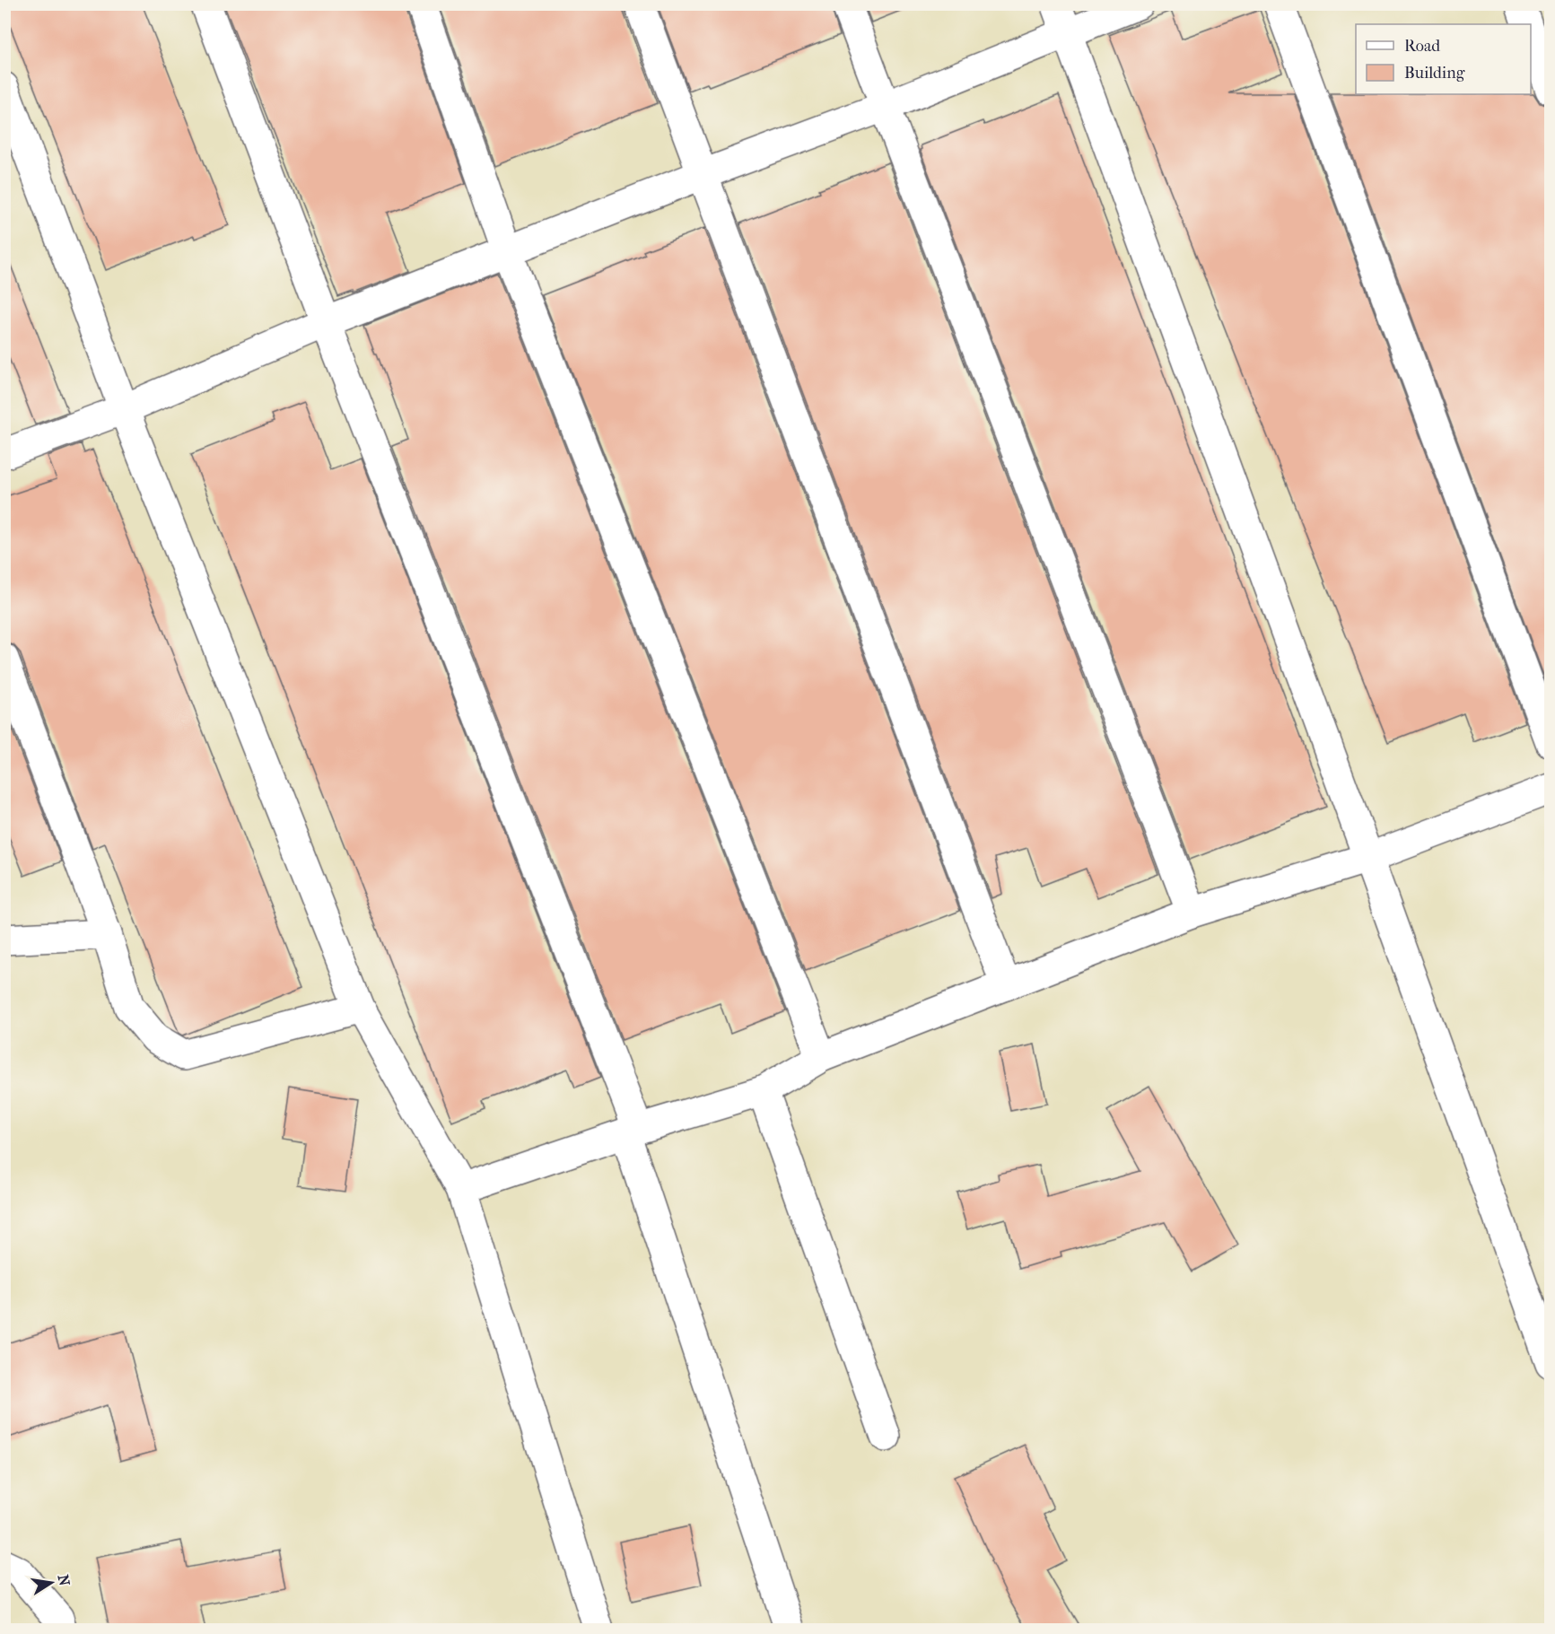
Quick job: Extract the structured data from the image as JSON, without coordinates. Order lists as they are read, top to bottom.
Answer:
{
  "legend": ["Road", "Building"],
  "north": "right"
}
